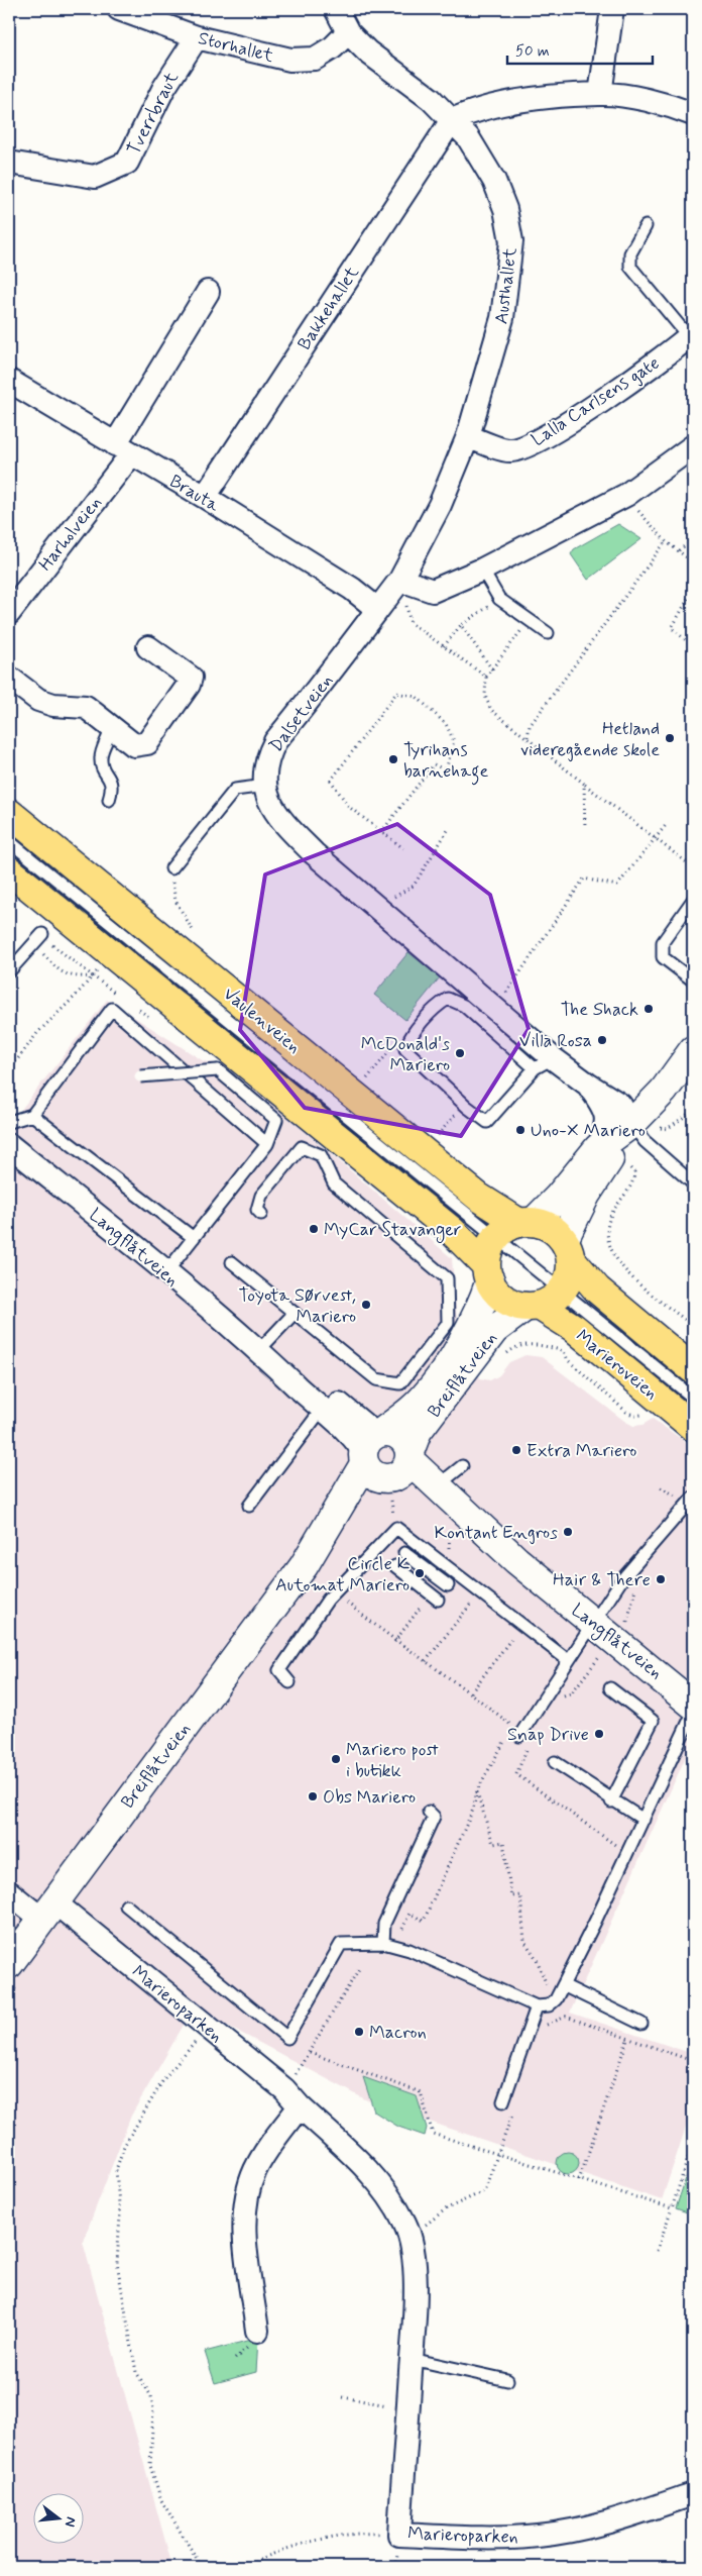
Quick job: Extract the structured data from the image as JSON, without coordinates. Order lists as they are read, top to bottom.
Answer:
{
  "streets": {
    "main road": ["Vaulenveien", "Marieroveien"],
    "street": [
      "Storhallet",
      "Tverrbraut",
      "Austhallet",
      "Bakkehallet",
      "Lalla Carlsens gate",
      "Brauta",
      "Harholveien",
      "Dalsetveien",
      "Langflåtveien",
      "Breiflåtveien",
      "Marieroparken"
    ]
  },
  "crossings": [
    ["Storhallet", "Tverrbraut"],
    ["Storhallet", "Austhallet"],
    ["Austhallet", "Bakkehallet"],
    ["Austhallet", "Lalla Carlsens gate"],
    ["Austhallet", "Dalsetveien"],
    ["Bakkehallet", "Brauta"],
    ["Brauta", "Harholveien"],
    ["Brauta", "Dalsetveien"],
    ["Langflåtveien", "Breiflåtveien"],
    ["Marieroveien", "Breiflåtveien"],
    ["Breiflåtveien", "Marieroparken"]
  ],
  "places": [
    "Hetland videregående skole",
    "Tyrihans barnehage",
    "The Shack",
    "Villa Rosa",
    "McDonald's Mariero",
    "Uno-X Mariero",
    "MyCar Stavanger",
    "Toyota Sørvest, Mariero",
    "Extra Mariero",
    "Kontant Engros",
    "Circle K Automat Mariero",
    "Hair & There",
    "Snap Drive",
    "Mariero post i butikk",
    "Obs Mariero",
    "Macron"
  ],
  "scale_bar": "50 m",
  "north": "right"
}
